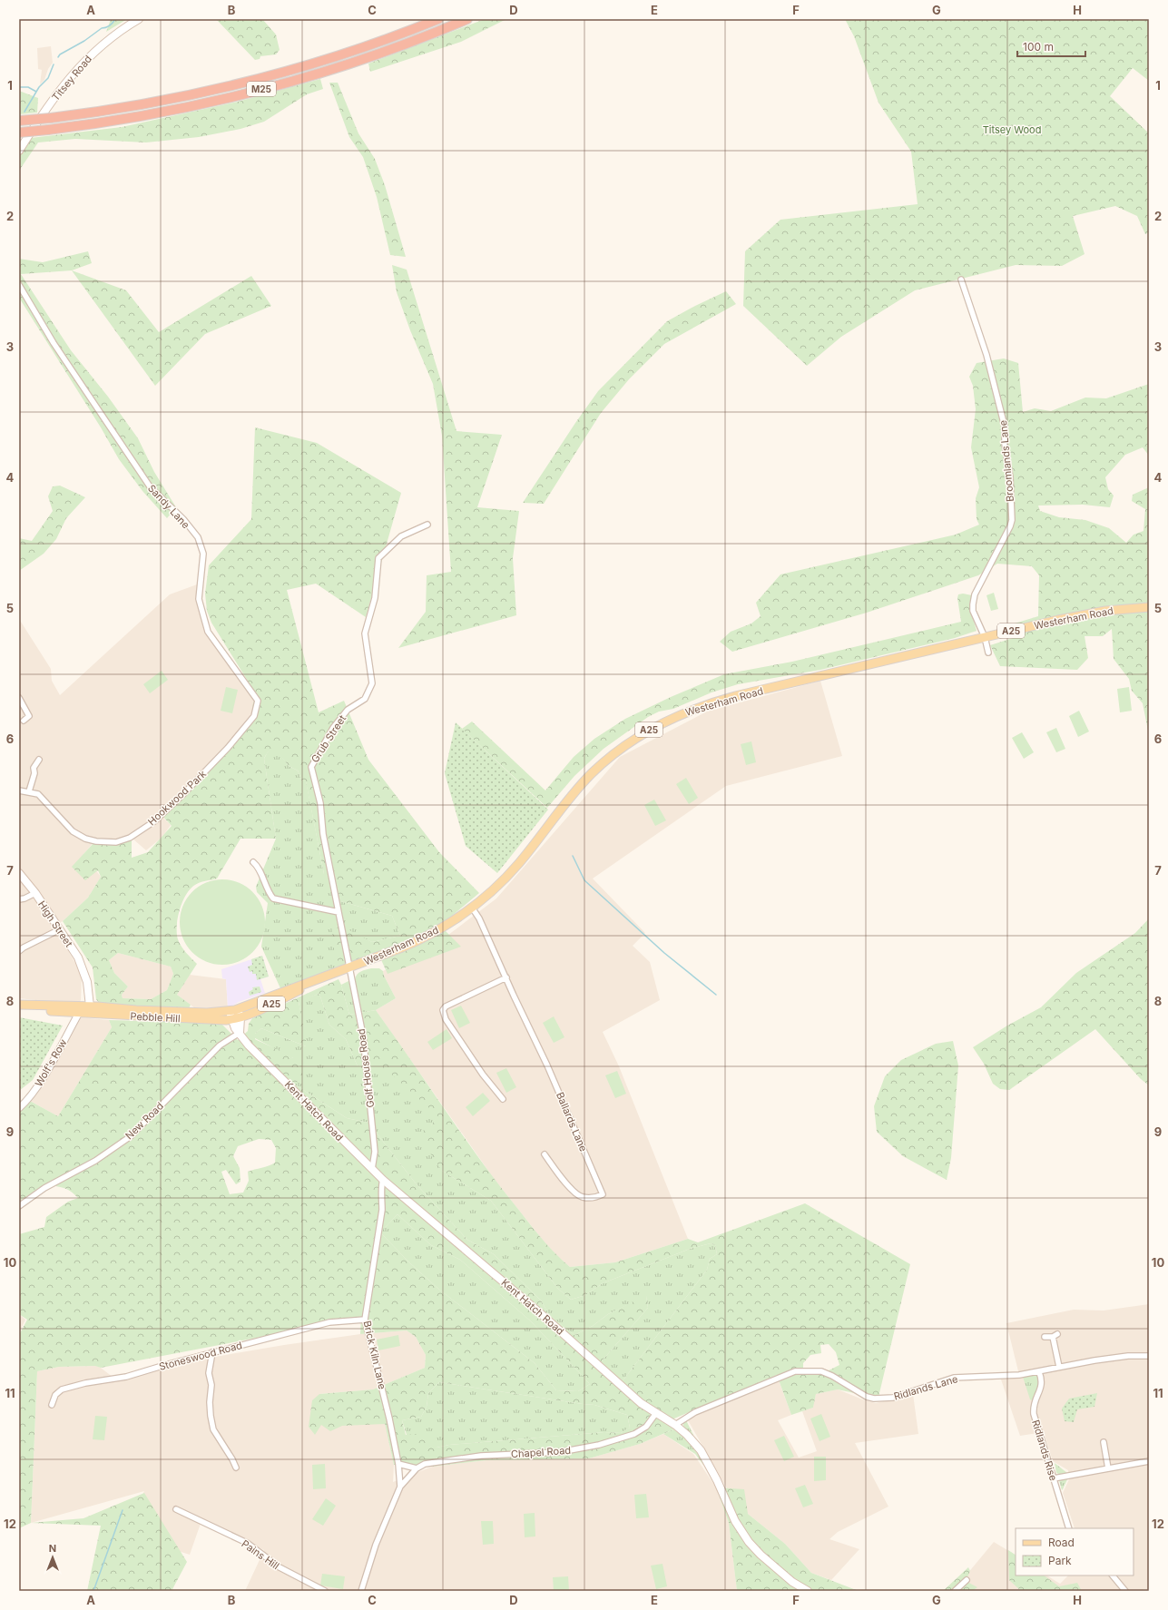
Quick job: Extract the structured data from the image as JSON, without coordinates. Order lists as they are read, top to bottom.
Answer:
{
  "streets": {
    "highway": ["M25"],
    "main road": [
      "Titsey Road",
      "Westerham Road",
      "A25",
      "High Street",
      "Pebble Hill",
      "Kent Hatch Road"
    ],
    "street": [
      "Broomlands Lane",
      "Sandy Lane",
      "Grub Street",
      "Hookwood Park",
      "Wolf's Row",
      "Golf House Road",
      "New Road",
      "Ballards Lane",
      "Brick Kiln Lane",
      "Stoneswood Road",
      "Ridlands Lane",
      "Ridlands Rise",
      "Chapel Road",
      "Pains Hill"
    ]
  },
  "crossings": [
    ["Broomlands Lane", "Westerham Road"],
    ["Sandy Lane", "Hookwood Park"],
    ["Westerham Road", "Grub Street"],
    ["Westerham Road", "Pebble Hill"],
    ["Westerham Road", "Golf House Road"],
    ["Westerham Road", "Ballards Lane"],
    ["A25", "High Street"],
    ["A25", "Pebble Hill"],
    ["A25", "Wolf's Row"],
    ["Grub Street", "Golf House Road"],
    ["High Street", "Pebble Hill"],
    ["High Street", "Wolf's Row"],
    ["Pebble Hill", "Wolf's Row"],
    ["Golf House Road", "Kent Hatch Road"],
    ["Kent Hatch Road", "New Road"],
    ["Kent Hatch Road", "Brick Kiln Lane"],
    ["Kent Hatch Road", "Ridlands Lane"],
    ["Kent Hatch Road", "Chapel Road"],
    ["Brick Kiln Lane", "Stoneswood Road"],
    ["Ridlands Lane", "Ridlands Rise"]
  ],
  "parks": ["Titsey Wood"],
  "legend": ["Road", "Park"],
  "scale_bar": "100 m",
  "north": "top",
  "grid": {
    "columns": [
      "A",
      "B",
      "C",
      "D",
      "E",
      "F",
      "G",
      "H"
    ],
    "rows": [
      "1",
      "2",
      "3",
      "4",
      "5",
      "6",
      "7",
      "8",
      "9",
      "10",
      "11",
      "12"
    ]
  }
}
